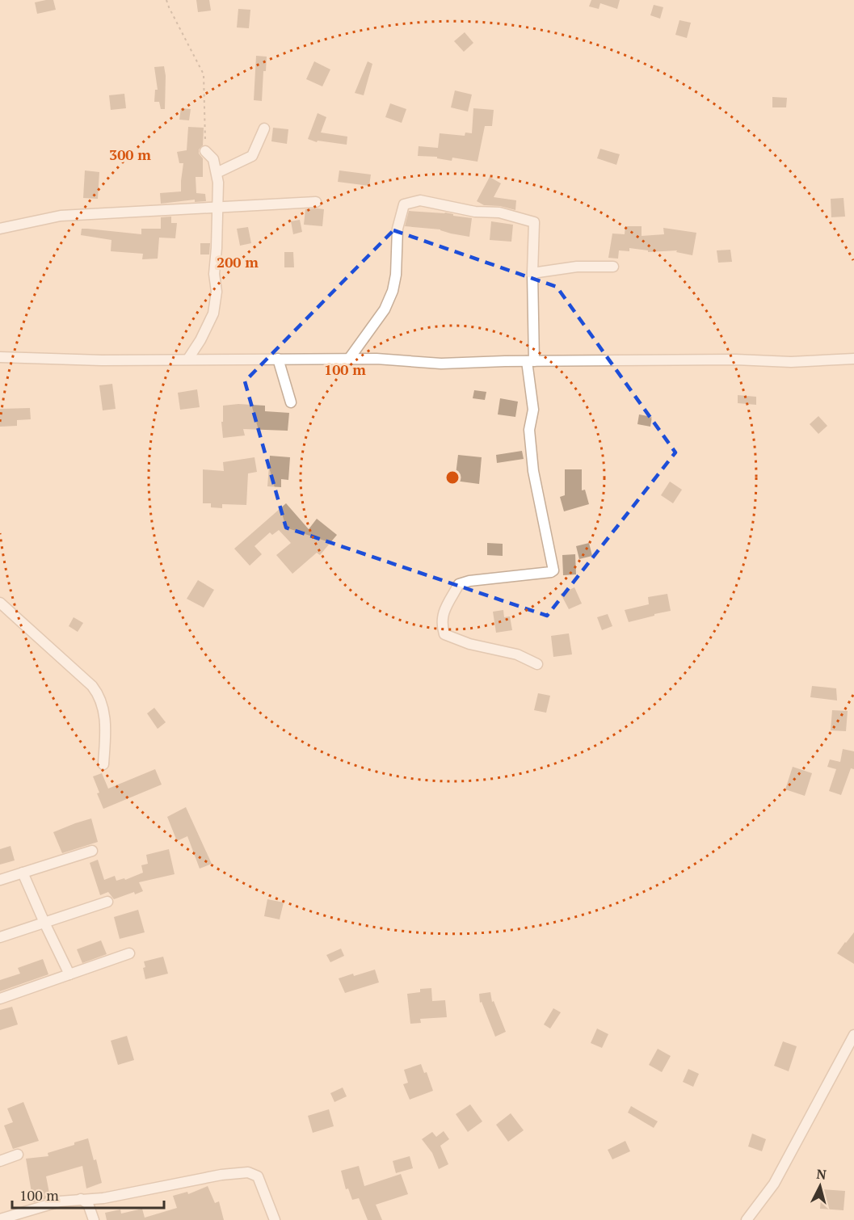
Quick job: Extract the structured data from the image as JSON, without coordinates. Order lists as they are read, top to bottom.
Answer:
{
  "scale_bar": "100 m",
  "north": "top",
  "rings": ["300 m", "200 m", "100 m"]
}
